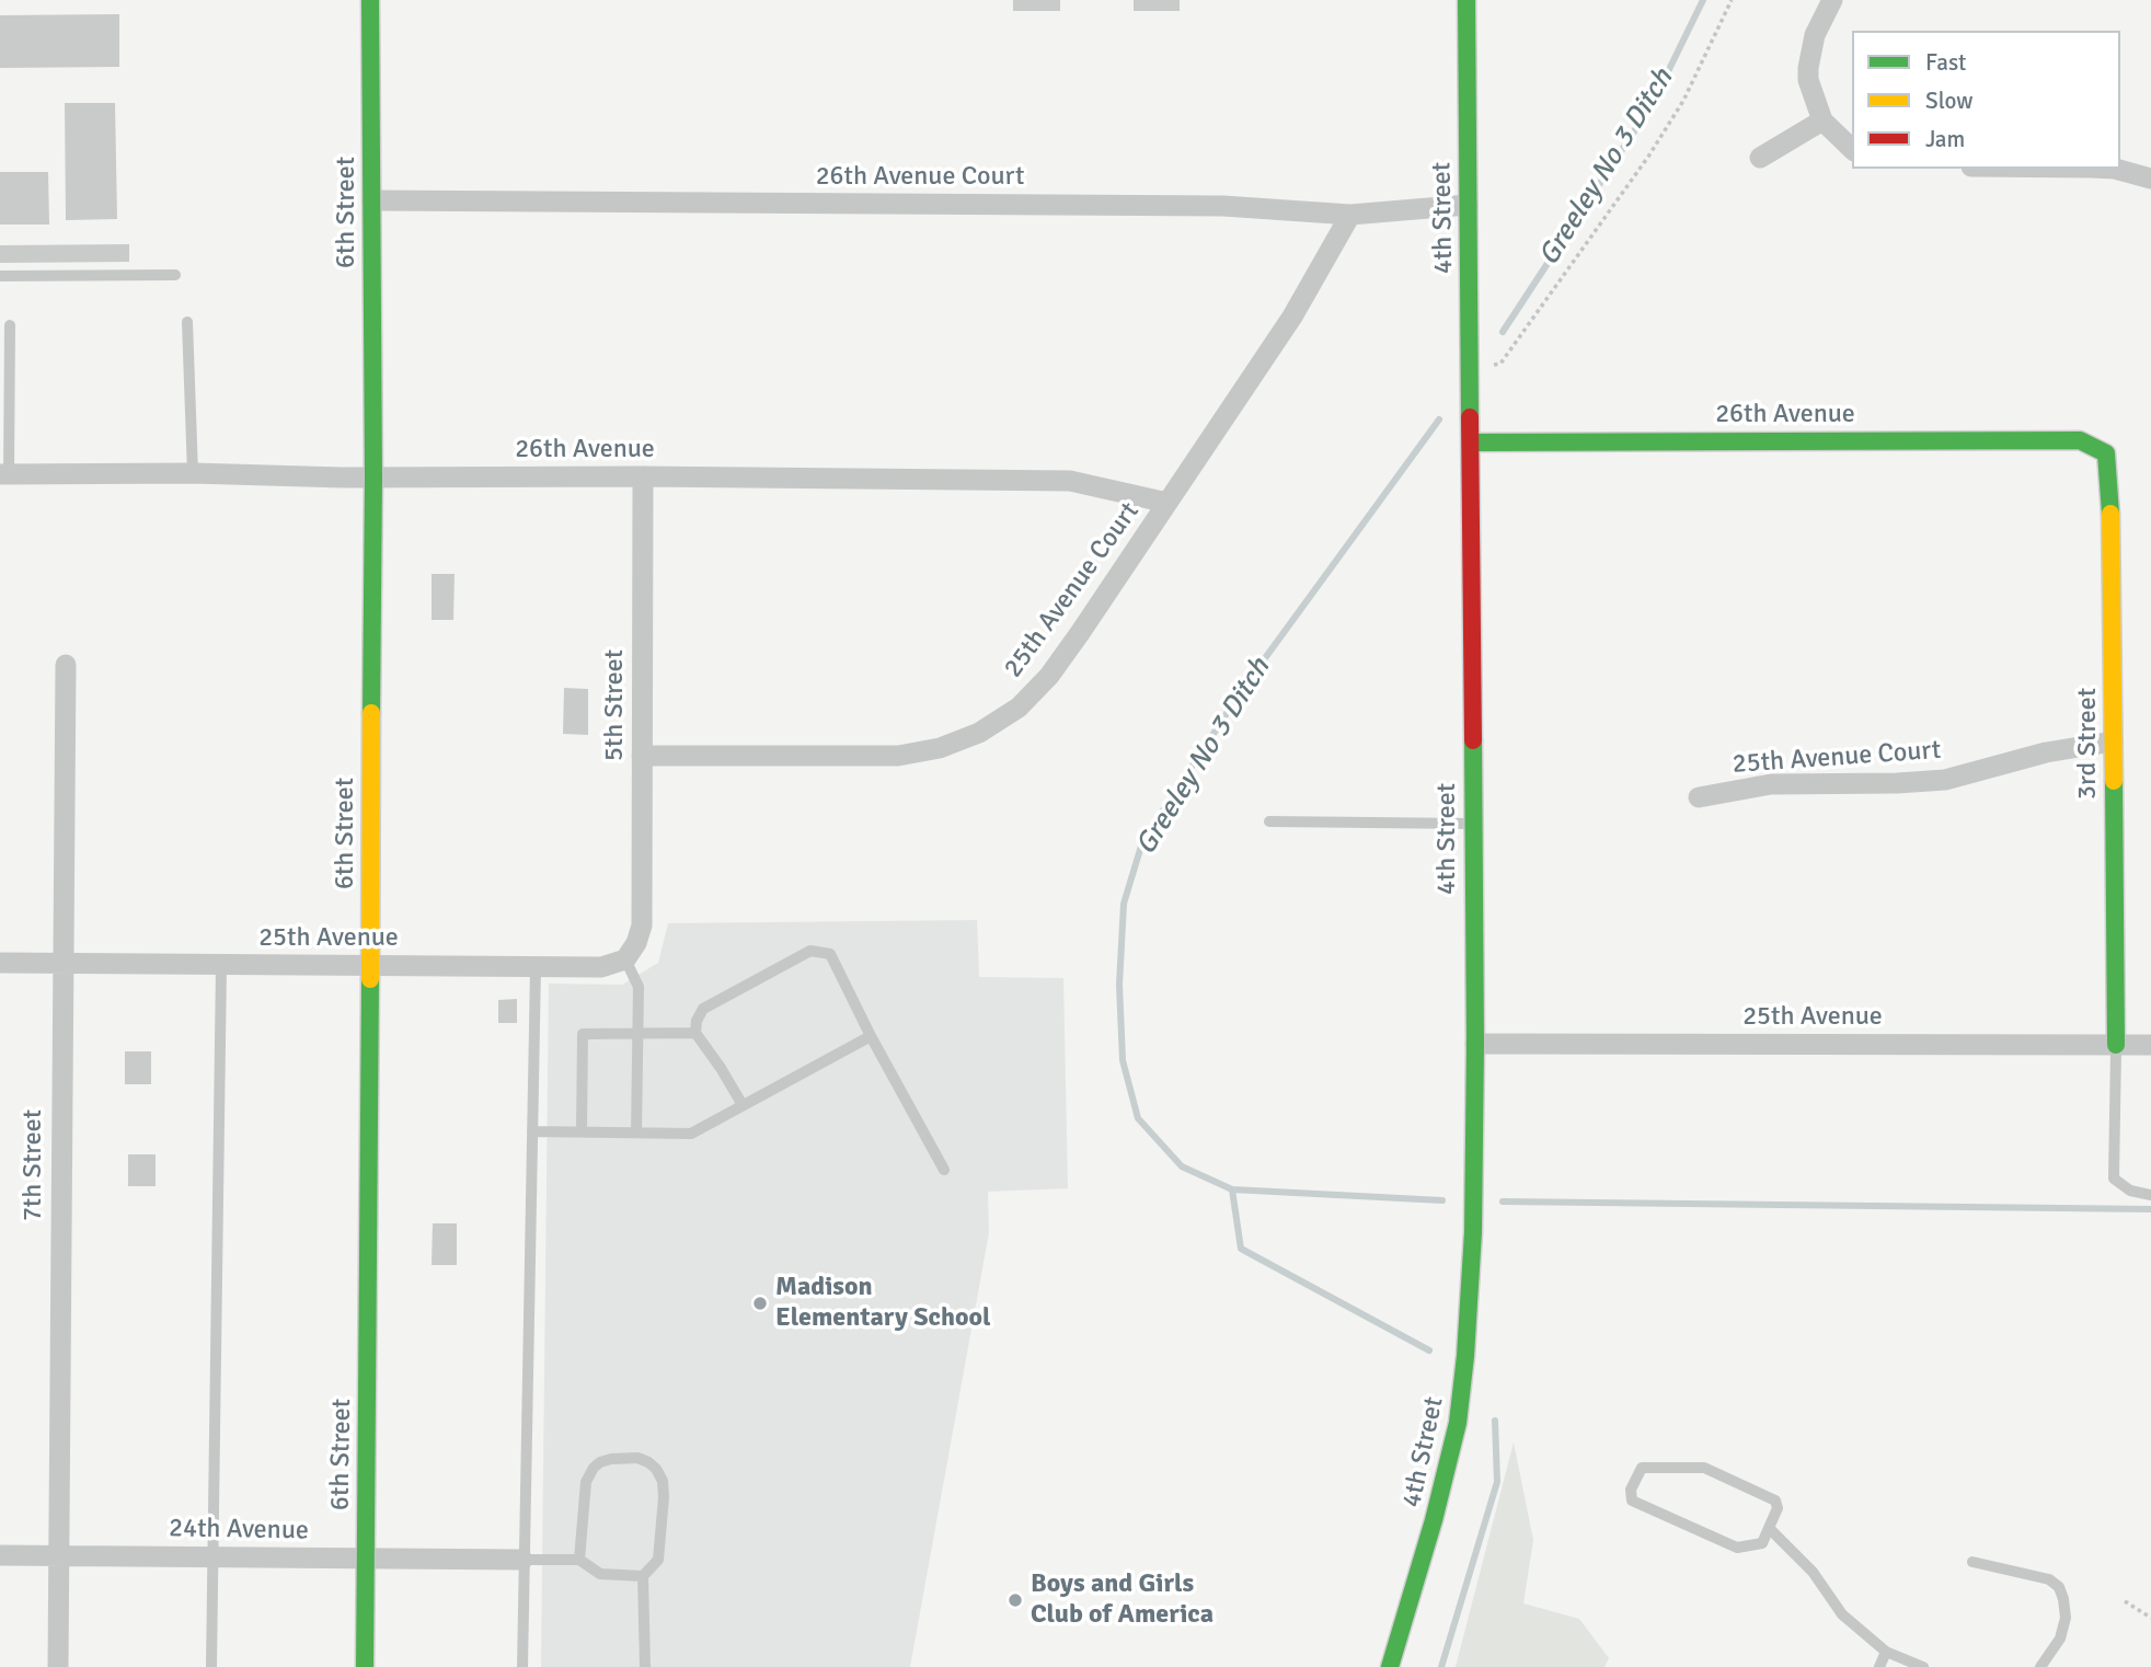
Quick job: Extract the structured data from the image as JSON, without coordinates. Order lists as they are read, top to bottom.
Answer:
{
  "streets": {
    "street": [
      "26th Avenue Court",
      "6th Street",
      "4th Street",
      "26th Avenue",
      "25th Avenue Court",
      "5th Street",
      "3rd Street",
      "25th Avenue",
      "7th Street",
      "24th Avenue"
    ]
  },
  "crossings": [
    ["26th Avenue Court", "6th Street"],
    ["26th Avenue Court", "4th Street"],
    ["26th Avenue Court", "25th Avenue Court"],
    ["6th Street", "26th Avenue"],
    ["6th Street", "25th Avenue"],
    ["6th Street", "24th Avenue"],
    ["4th Street", "26th Avenue"],
    ["4th Street", "25th Avenue"],
    ["26th Avenue", "25th Avenue Court"],
    ["26th Avenue", "5th Street"],
    ["26th Avenue", "3rd Street"],
    ["25th Avenue Court", "5th Street"],
    ["25th Avenue Court", "3rd Street"],
    ["5th Street", "25th Avenue"],
    ["3rd Street", "25th Avenue"],
    ["25th Avenue", "7th Street"],
    ["7th Street", "24th Avenue"]
  ],
  "water": ["Greeley No 3 Ditch"],
  "places": ["Madison Elementary School", "Boys and Girls Club of America"],
  "legend": ["Fast", "Slow", "Jam"]
}
